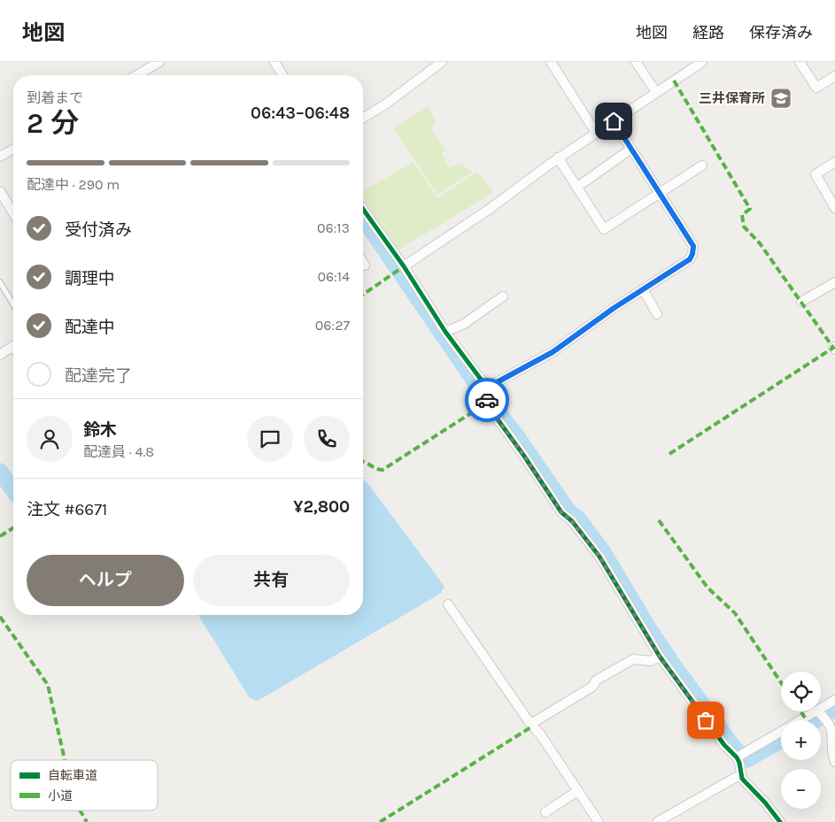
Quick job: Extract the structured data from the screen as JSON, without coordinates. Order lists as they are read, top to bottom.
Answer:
{
  "places": {
    "school or university": ["三井保育所"]
  },
  "legend": ["自転車道", "小道"],
  "page": {
    "header": "地図",
    "nav": ["地図", "経路", "保存済み"],
    "heading": ["2 分", "到着まで", "06:43–06:48"],
    "panel": [
      "鈴木",
      "配達員 · 4.8",
      "注文 #6671",
      "¥2,800"
    ],
    "bar": "配達中 · 290 m",
    "list": [
      ["受付済み", "06:13"],
      ["調理中", "06:14"],
      ["配達中", "06:27"],
      "配達完了"
    ],
    "buttons": ["ヘルプ", "共有"],
    "map_buttons": ["+", "−"]
  }
}
